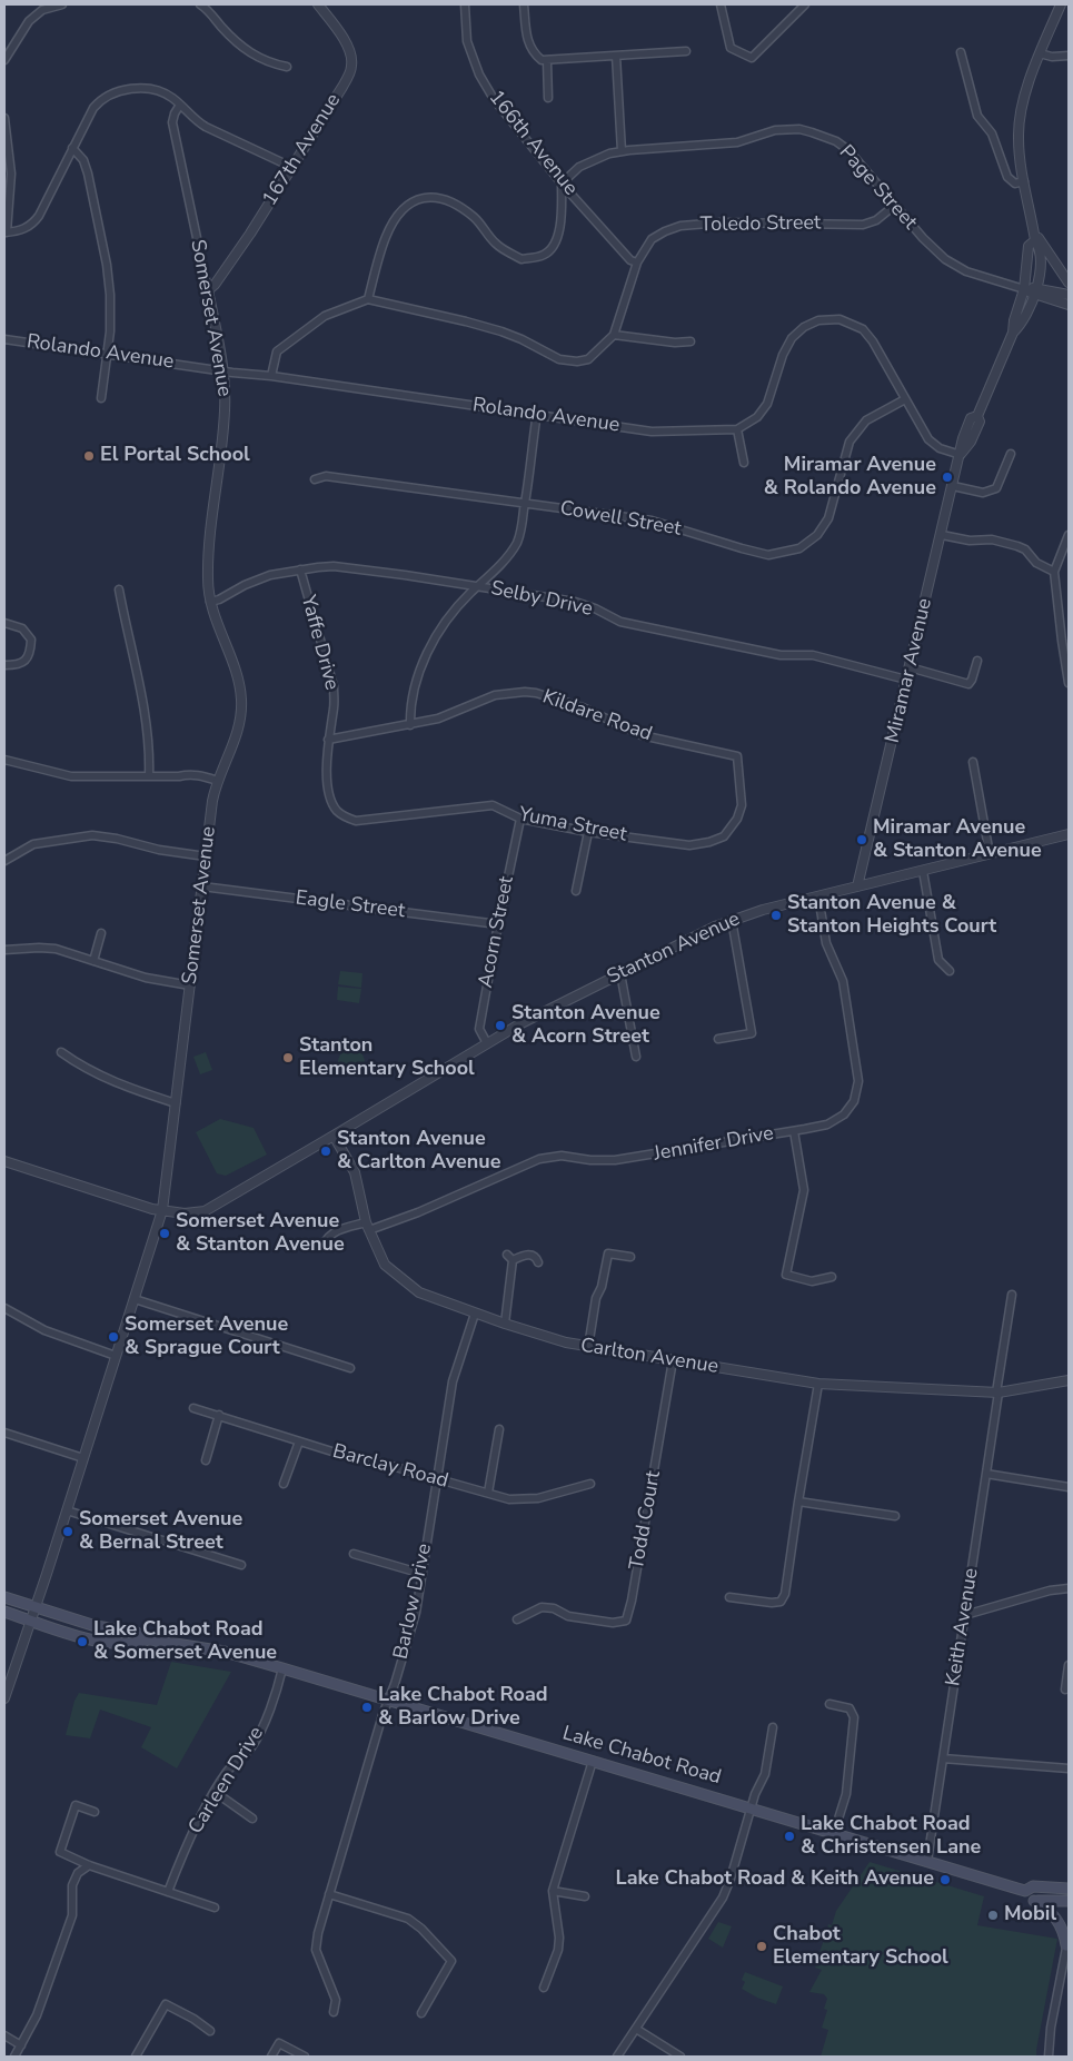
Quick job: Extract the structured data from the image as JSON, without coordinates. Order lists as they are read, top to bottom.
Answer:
{
  "streets": {
    "main road": ["Lake Chabot Road"],
    "street": [
      "166th Avenue",
      "167th Avenue",
      "Page Street",
      "Toledo Street",
      "Somerset Avenue",
      "Rolando Avenue",
      "Cowell Street",
      "Selby Drive",
      "Yaffe Drive",
      "Miramar Avenue",
      "Kildare Road",
      "Yuma Street",
      "Eagle Street",
      "Acorn Street",
      "Stanton Avenue",
      "Jennifer Drive",
      "Carlton Avenue",
      "Barclay Road",
      "Todd Court",
      "Barlow Drive",
      "Keith Avenue",
      "Carleen Drive"
    ]
  },
  "crossings": [
    ["166th Avenue", "Page Street"],
    ["166th Avenue", "Toledo Street"],
    ["167th Avenue", "Somerset Avenue"],
    ["Page Street", "Toledo Street"],
    ["Page Street", "Miramar Avenue"],
    ["Somerset Avenue", "Rolando Avenue"],
    ["Somerset Avenue", "Selby Drive"],
    ["Somerset Avenue", "Eagle Street"],
    ["Somerset Avenue", "Stanton Avenue"],
    ["Somerset Avenue", "Lake Chabot Road"],
    ["Selby Drive", "Yaffe Drive"],
    ["Selby Drive", "Miramar Avenue"],
    ["Yaffe Drive", "Kildare Road"],
    ["Yaffe Drive", "Yuma Street"],
    ["Miramar Avenue", "Stanton Avenue"],
    ["Kildare Road", "Yuma Street"],
    ["Yuma Street", "Acorn Street"],
    ["Eagle Street", "Acorn Street"],
    ["Acorn Street", "Stanton Avenue"],
    ["Stanton Avenue", "Jennifer Drive"],
    ["Stanton Avenue", "Carlton Avenue"],
    ["Jennifer Drive", "Carlton Avenue"],
    ["Carlton Avenue", "Todd Court"],
    ["Carlton Avenue", "Barlow Drive"],
    ["Carlton Avenue", "Keith Avenue"],
    ["Barclay Road", "Barlow Drive"],
    ["Barlow Drive", "Lake Chabot Road"],
    ["Keith Avenue", "Lake Chabot Road"],
    ["Lake Chabot Road", "Carleen Drive"]
  ],
  "places": [
    "El Portal School",
    "Miramar Avenue & Rolando Avenue",
    "Miramar Avenue & Stanton Avenue",
    "Stanton Avenue & Stanton Heights Court",
    "Stanton Avenue & Acorn Street",
    "Stanton Elementary School",
    "Stanton Avenue & Carlton Avenue",
    "Somerset Avenue & Stanton Avenue",
    "Somerset Avenue & Sprague Court",
    "Somerset Avenue & Bernal Street",
    "Lake Chabot Road & Somerset Avenue",
    "Lake Chabot Road & Barlow Drive",
    "Lake Chabot Road & Christensen Lane",
    "Lake Chabot Road & Keith Avenue",
    "Mobil",
    "Chabot Elementary School"
  ]
}
